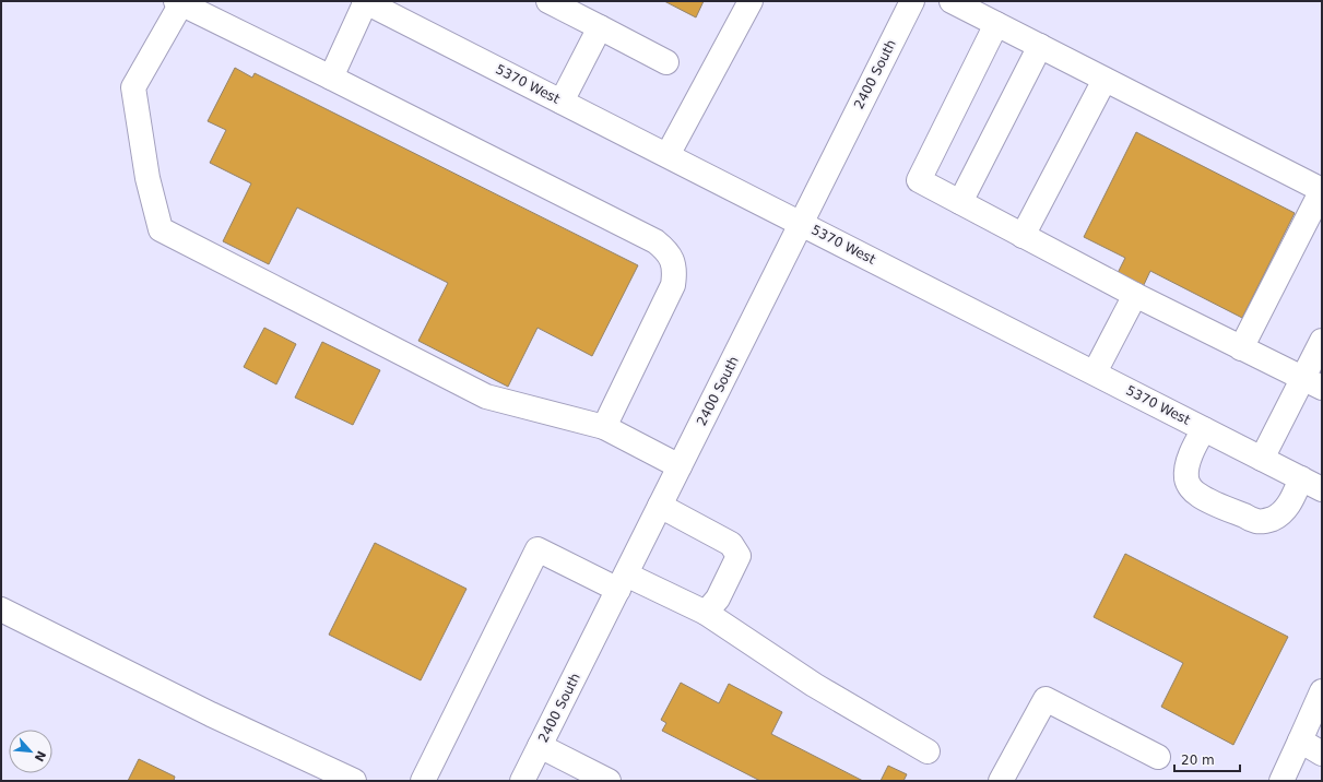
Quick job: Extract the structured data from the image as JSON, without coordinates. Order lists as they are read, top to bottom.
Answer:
{
  "streets": {
    "street": ["2400 South", "5370 West"]
  },
  "crossings": [
    ["2400 South", "5370 West"]
  ],
  "scale_bar": "20 m",
  "north": "bottom right"
}
